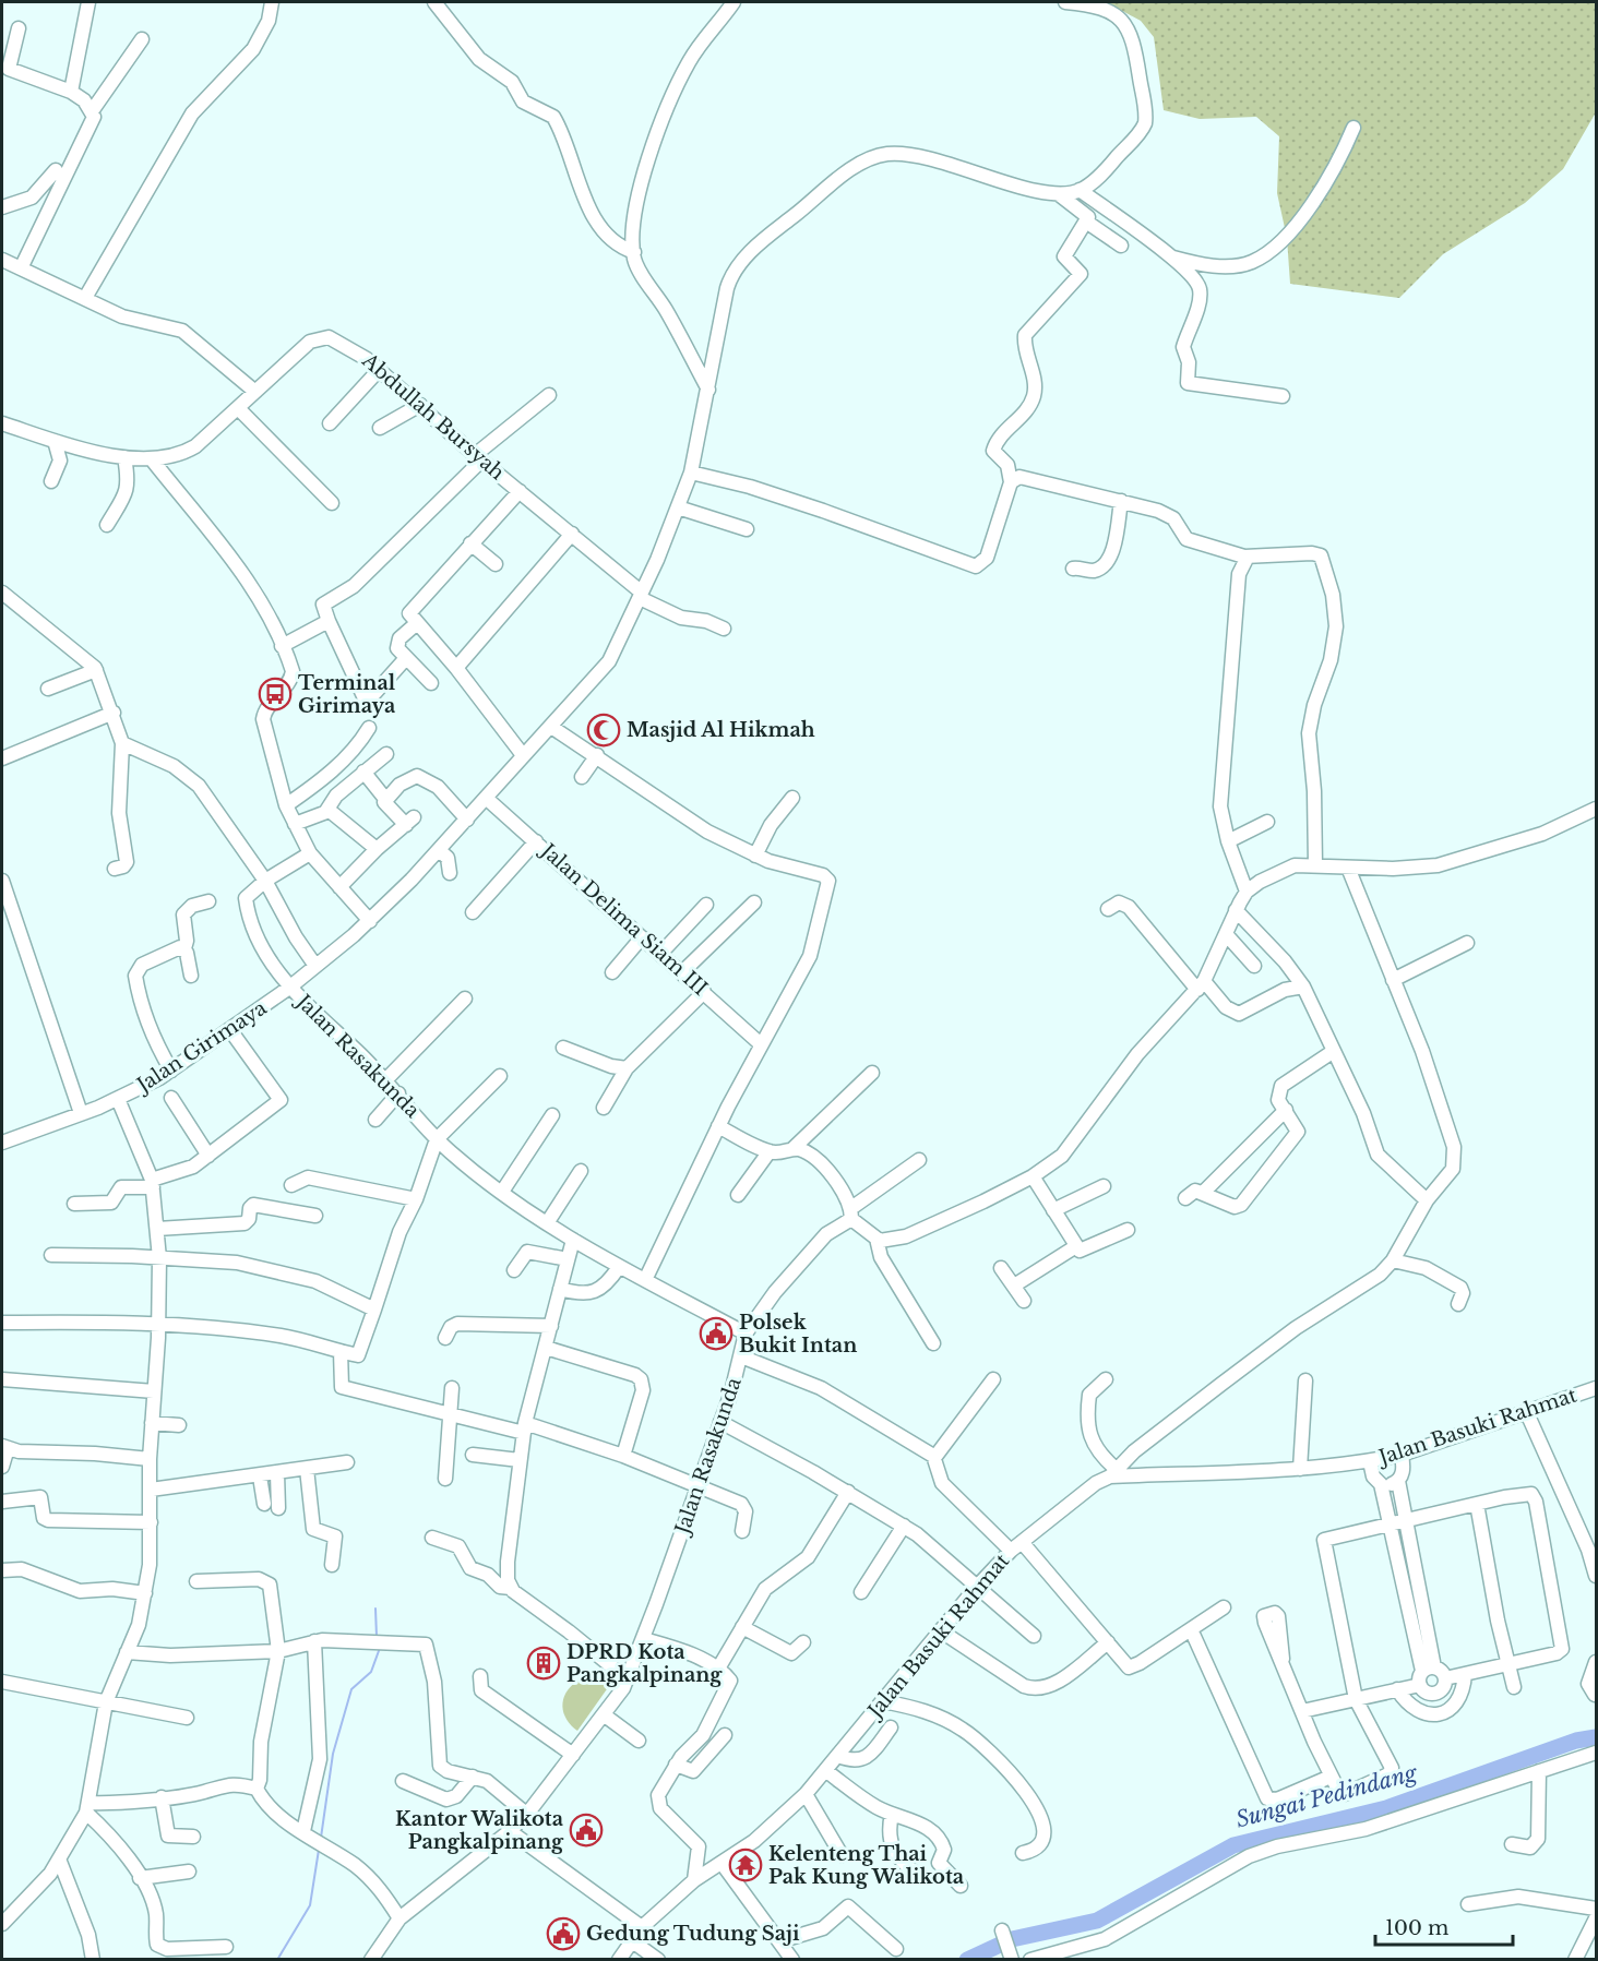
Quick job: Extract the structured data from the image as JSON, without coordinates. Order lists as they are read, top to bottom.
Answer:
{
  "streets": {
    "street": [
      "Abdullah Bursyah",
      "Jalan Delima Siam III",
      "Jalan Girimaya",
      "Jalan Rasakunda",
      "Jalan Basuki Rahmat"
    ]
  },
  "crossings": [
    ["Abdullah Bursyah", "Jalan Girimaya"],
    ["Jalan Delima Siam III", "Jalan Girimaya"],
    ["Jalan Girimaya", "Jalan Rasakunda"]
  ],
  "water": ["Sungai Pedindang"],
  "places": {
    "bus stop": ["Terminal Girimaya"],
    "mosque": ["Masjid Al Hikmah"],
    "public building": ["Polsek Bukit Intan", "Kantor Walikota Pangkalpinang", "Gedung Tudung Saji"],
    "building": ["DPRD Kota Pangkalpinang"],
    "temple": ["Kelenteng Thai Pak Kung Walikota"]
  },
  "scale_bar": "100 m"
}
